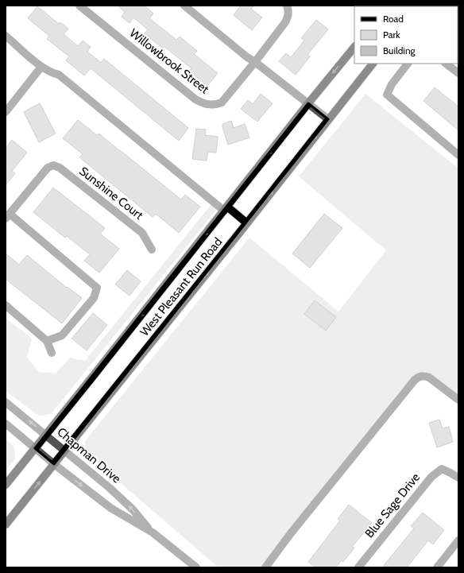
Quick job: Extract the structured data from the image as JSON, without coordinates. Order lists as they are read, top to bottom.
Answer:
{
  "streets": {
    "main road": ["West Pleasant Run Road"],
    "street": [
      "Willowbrook Street",
      "Sunshine Court",
      "Chapman Drive",
      "Blue Sage Drive"
    ]
  },
  "crossings": [
    ["West Pleasant Run Road", "Chapman Drive"]
  ],
  "legend": ["Road", "Park", "Building"]
}
